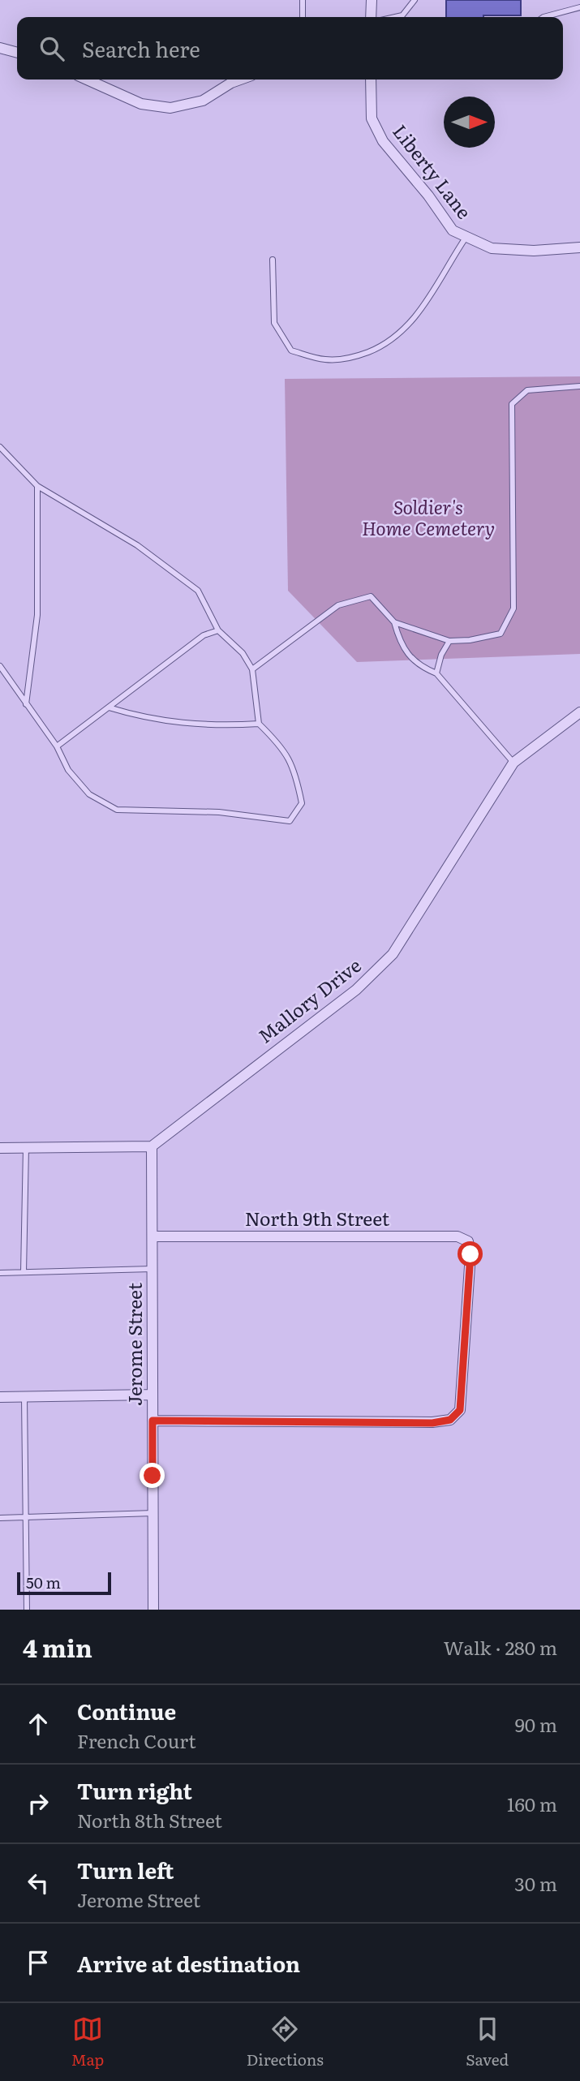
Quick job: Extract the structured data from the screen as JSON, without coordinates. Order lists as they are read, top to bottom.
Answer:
{
  "streets": {
    "street": [
      "Liberty Lane",
      "Mallory Drive",
      "North 9th Street",
      "Jerome Street"
    ]
  },
  "crossings": [
    ["Mallory Drive", "Jerome Street"],
    ["North 9th Street", "Jerome Street"]
  ],
  "parks": ["Soldier's Home Cemetery"],
  "scale_bar": "50 m",
  "north": "right",
  "page": {
    "search": "Search here",
    "scale": "50 m",
    "heading": ["4 min", "Walk · 280 m"],
    "list": [
      ["Continue", "French Court", "90 m"],
      ["Turn right", "North 8th Street", "160 m"],
      ["Turn left", "Jerome Street", "30 m"],
      "Arrive at destination"
    ],
    "nav": ["Map", "Directions", "Saved"]
  }
}
